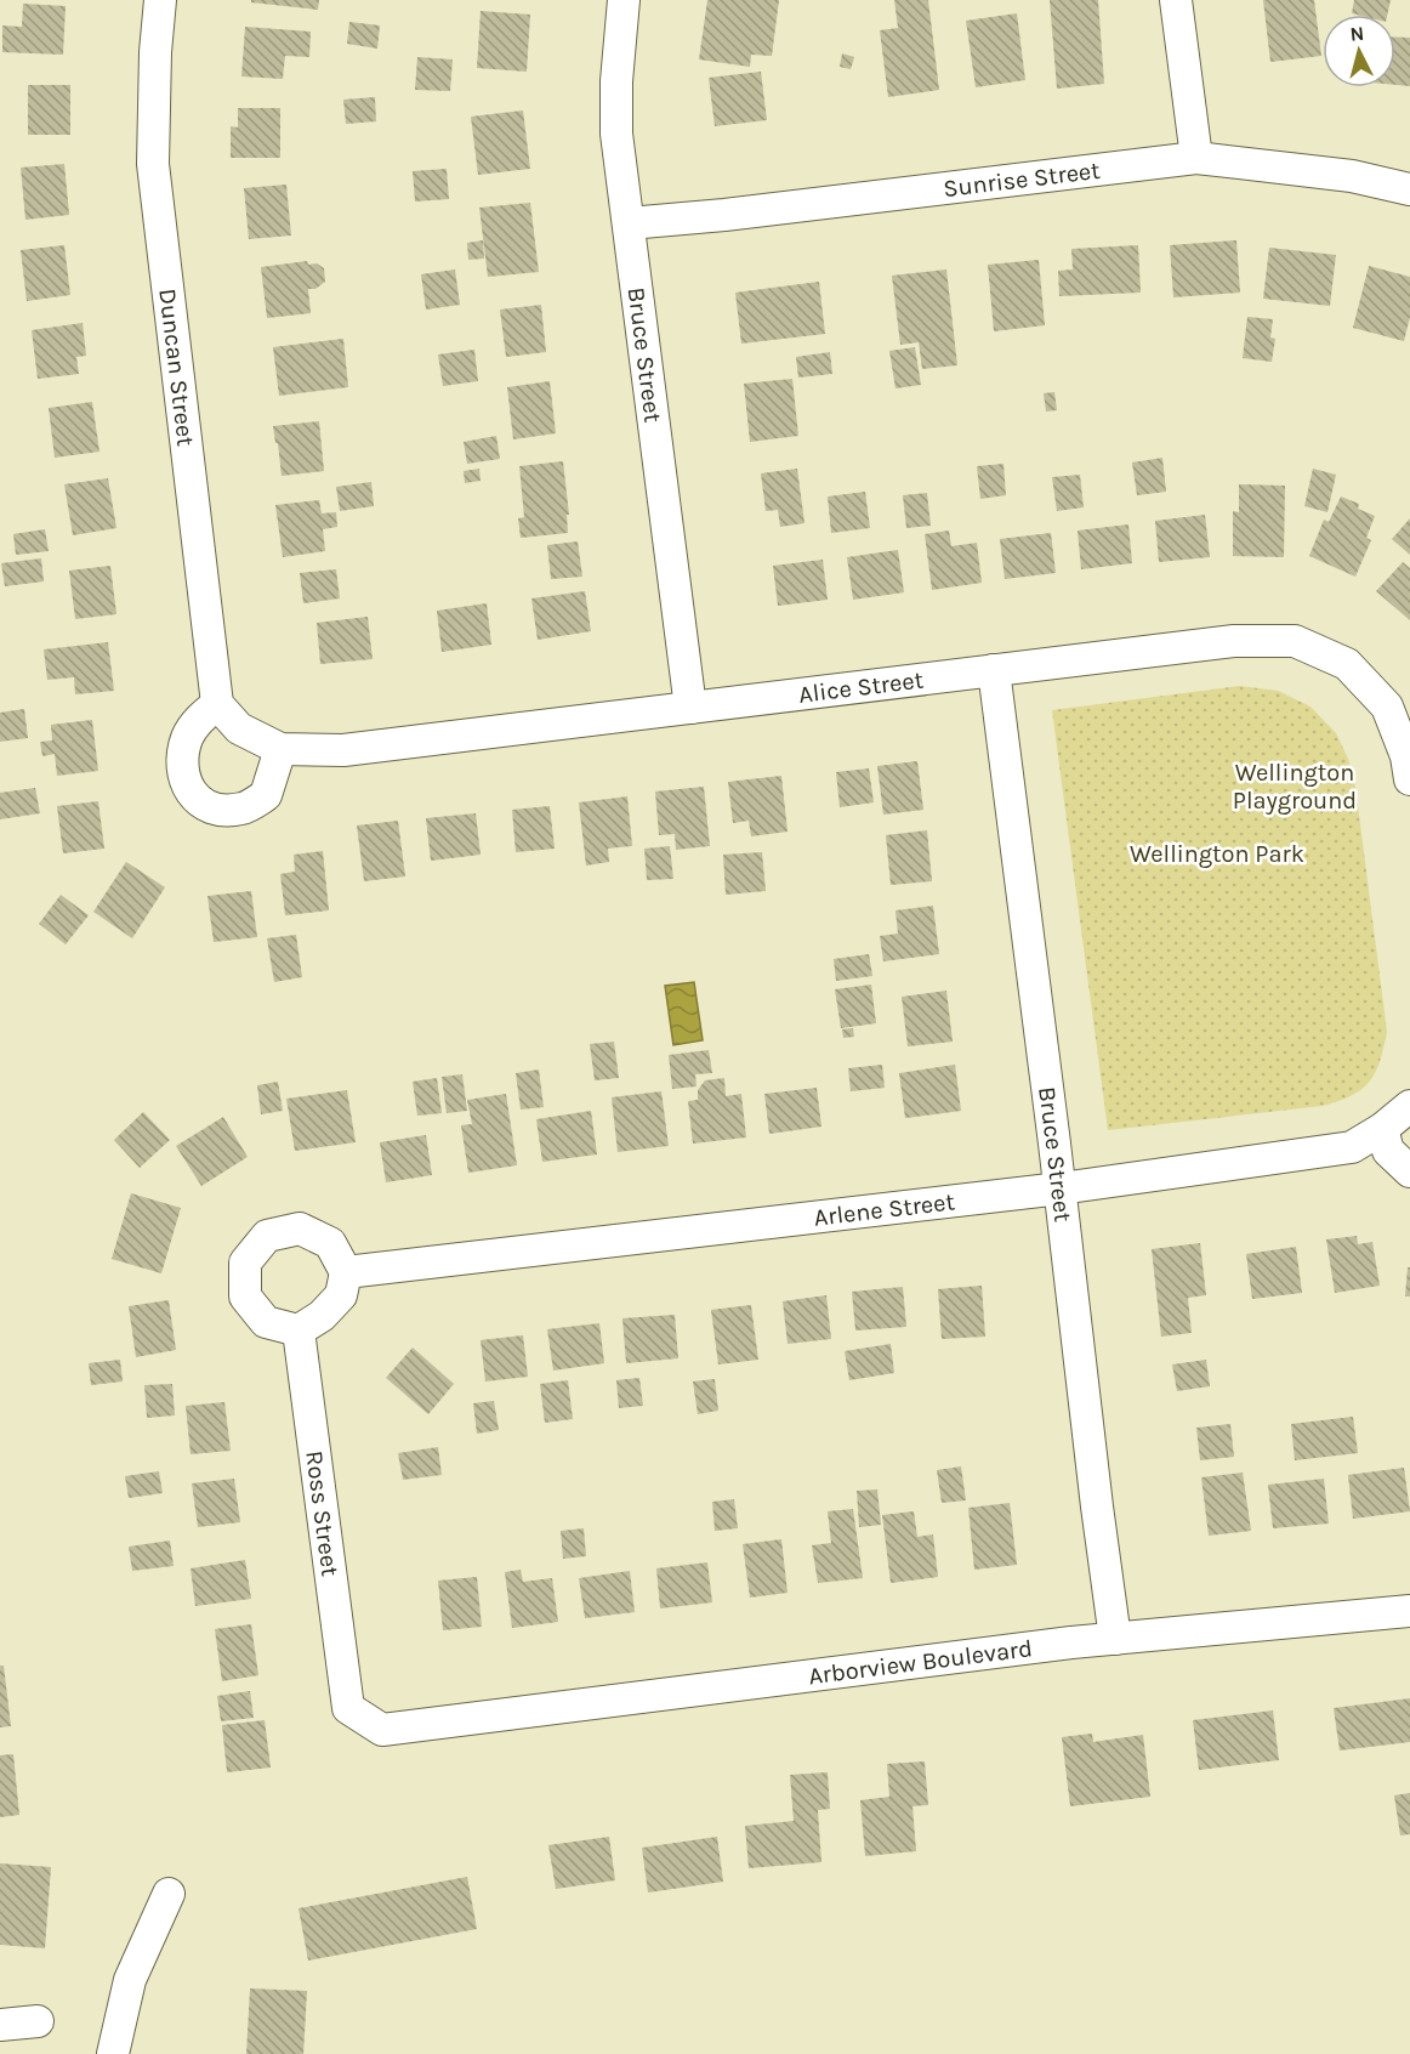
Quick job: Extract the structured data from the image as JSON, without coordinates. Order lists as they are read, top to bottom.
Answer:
{
  "streets": {
    "street": [
      "Sunrise Street",
      "Bruce Street",
      "Duncan Street",
      "Alice Street",
      "Arlene Street",
      "Ross Street",
      "Arborview Boulevard"
    ]
  },
  "crossings": [
    ["Sunrise Street", "Bruce Street"],
    ["Bruce Street", "Alice Street"],
    ["Bruce Street", "Arlene Street"],
    ["Bruce Street", "Arborview Boulevard"],
    ["Duncan Street", "Alice Street"],
    ["Arlene Street", "Ross Street"],
    ["Ross Street", "Arborview Boulevard"]
  ],
  "parks": ["Wellington Playground", "Wellington Park"],
  "north": "top"
}
